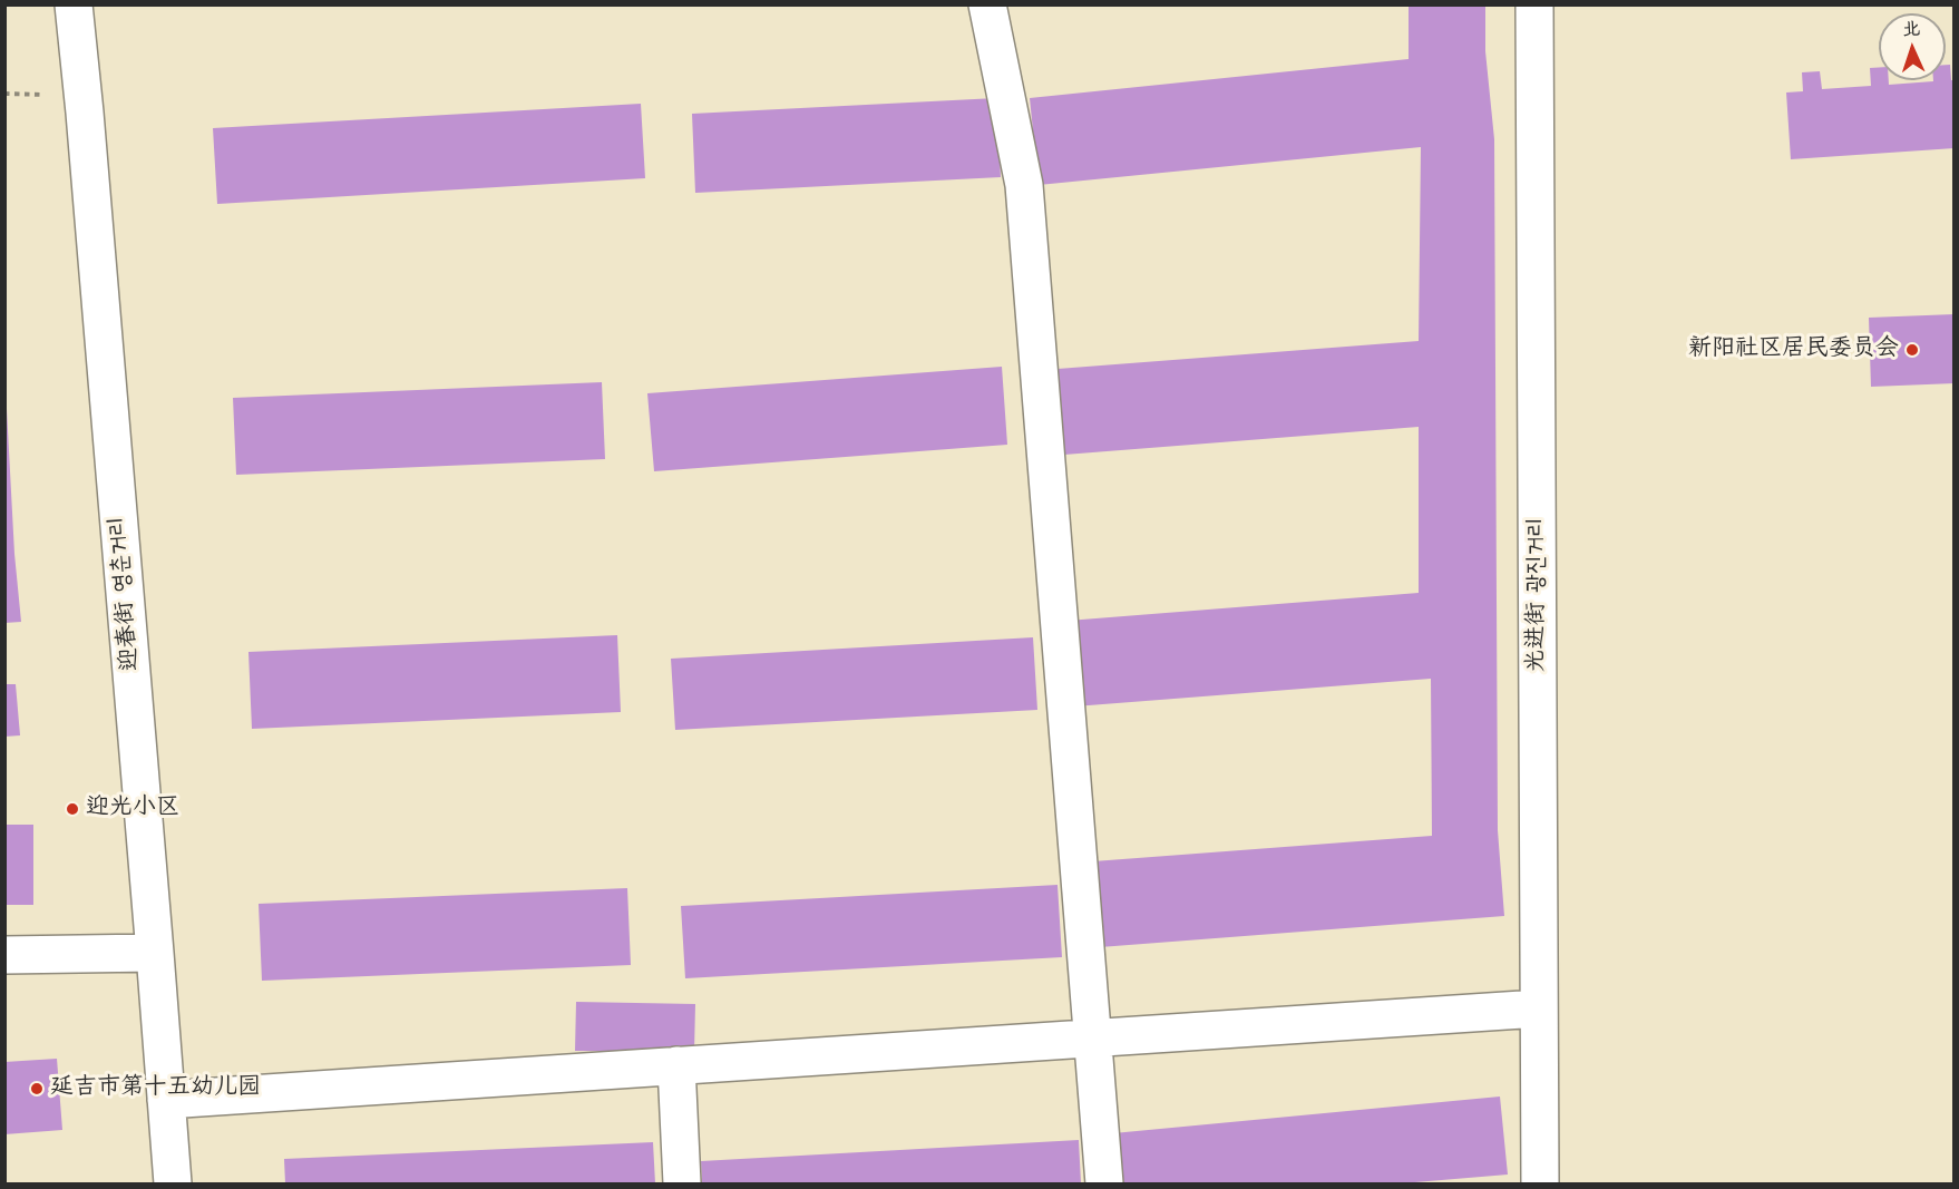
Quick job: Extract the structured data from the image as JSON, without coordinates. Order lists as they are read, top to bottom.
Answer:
{
  "streets": {
    "street": ["迎春街 영춘거리", "光进街 광진거리"]
  },
  "places": ["新阳社区居民委员会", "迎光小区", "延吉市第十五幼儿园"],
  "north": "top"
}
